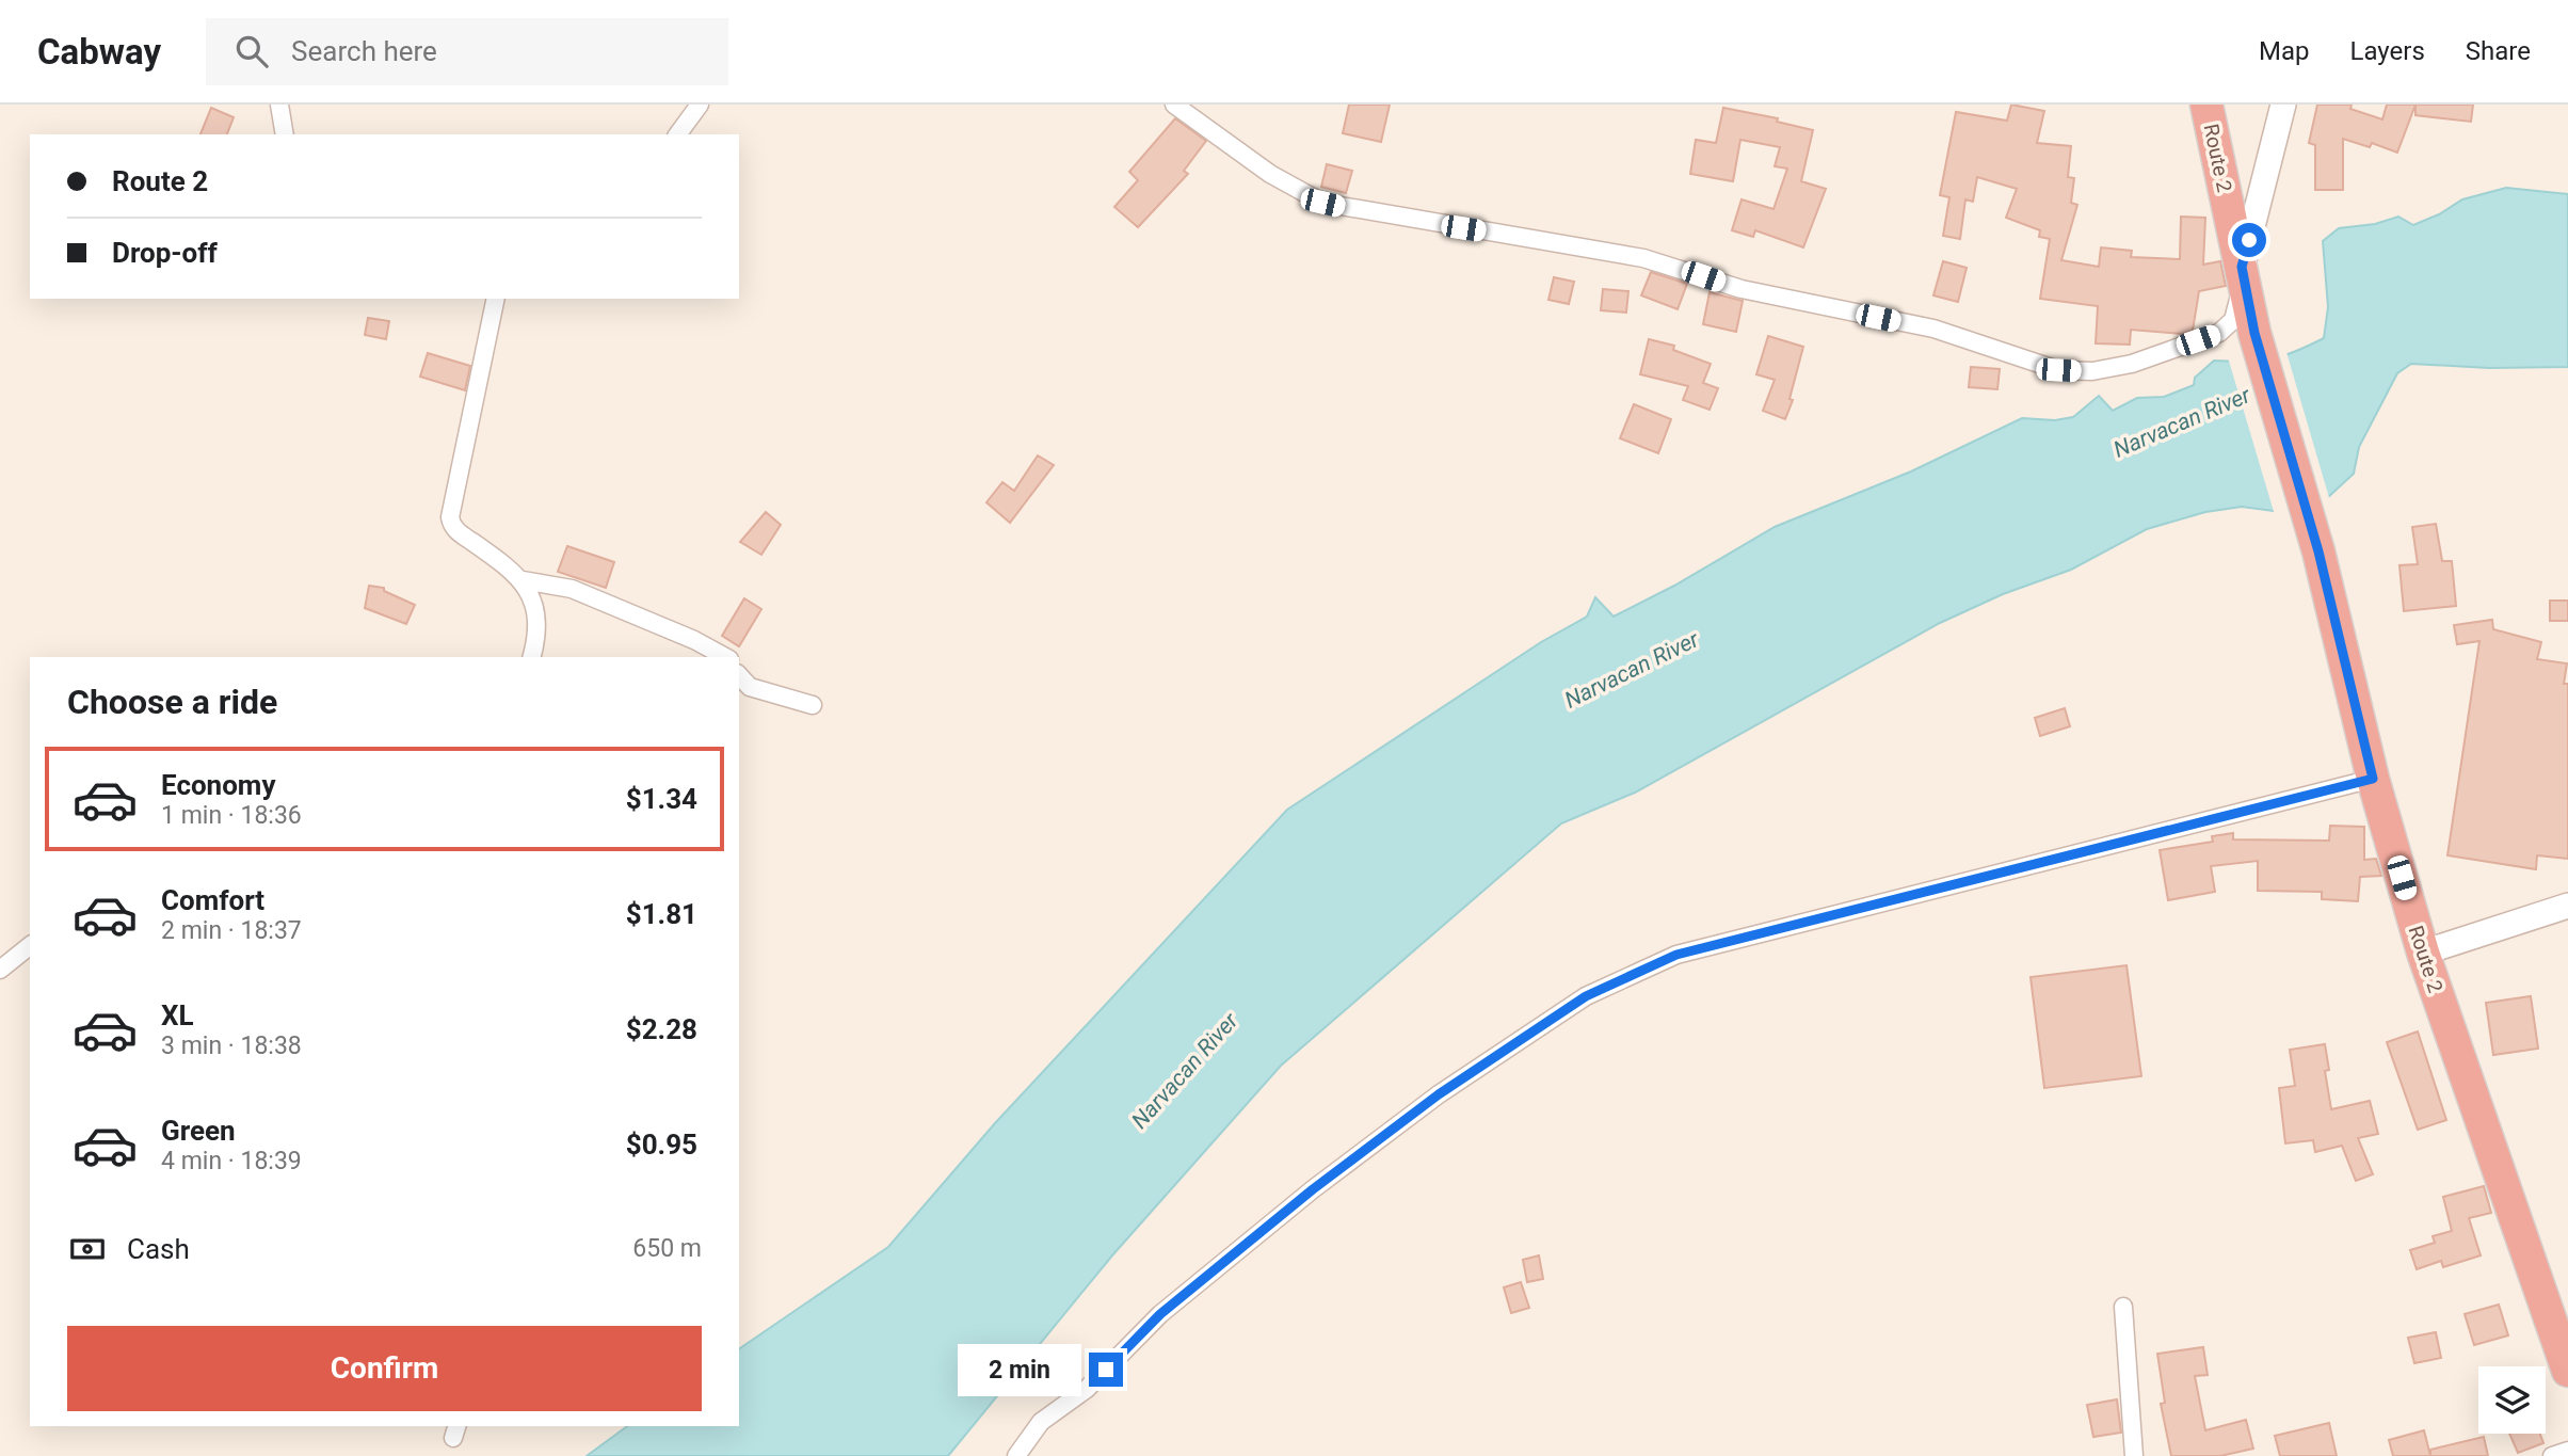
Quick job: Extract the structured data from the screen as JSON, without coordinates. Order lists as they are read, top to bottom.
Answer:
{
  "streets": {
    "highway": ["Route 2"]
  },
  "water": ["Narvacan River"],
  "page": {
    "header": "Cabway",
    "search": "Search here",
    "nav": ["Map", "Layers", "Share"],
    "banner": ["Route 2", "Drop-off"],
    "heading": "Choose a ride",
    "list": [
      {
        "name": "Economy",
        "note": "1 min · 18:36",
        "value": "$1.34"
      },
      {
        "name": "Comfort",
        "note": "2 min · 18:37",
        "value": "$1.81"
      },
      {
        "name": "XL",
        "note": "3 min · 18:38",
        "value": "$2.28"
      },
      {
        "name": "Green",
        "note": "4 min · 18:39",
        "value": "$0.95"
      }
    ],
    "pay": ["Cash", "650 m"],
    "buttons": "Confirm",
    "bubble": "2 min"
  }
}
